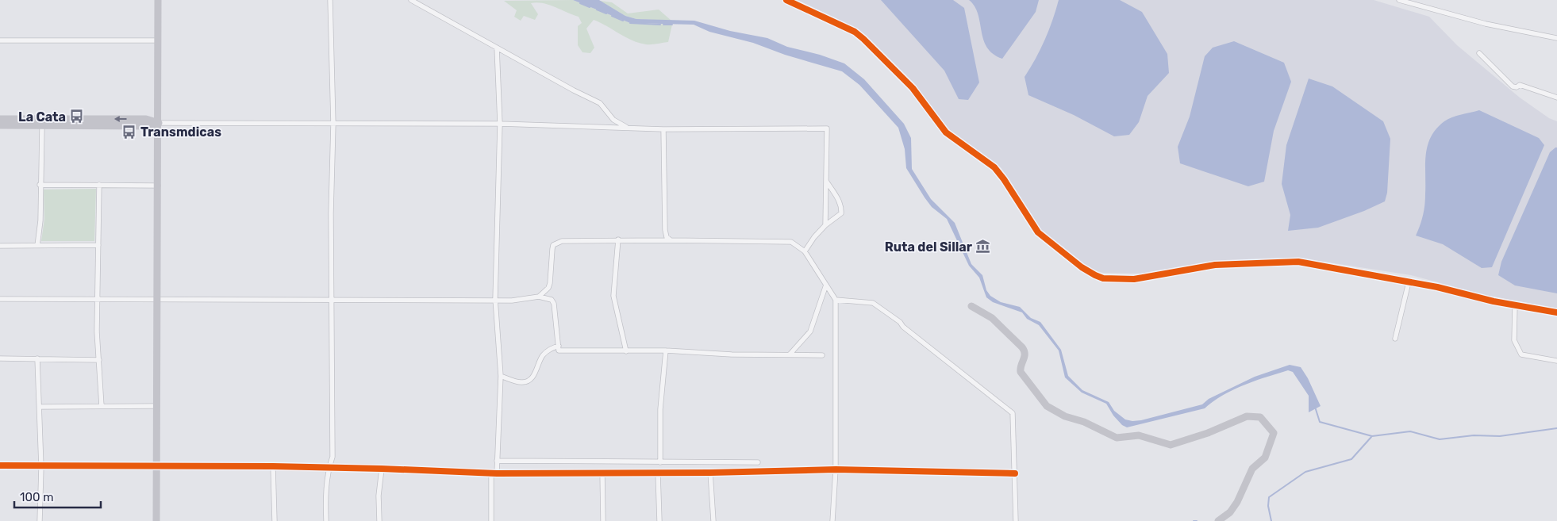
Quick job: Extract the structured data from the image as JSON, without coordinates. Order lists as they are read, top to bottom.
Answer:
{
  "places": {
    "bus stop": ["La Cata", "Transmdicas"],
    "museum": ["Ruta del Sillar"]
  },
  "scale_bar": "100 m"
}
